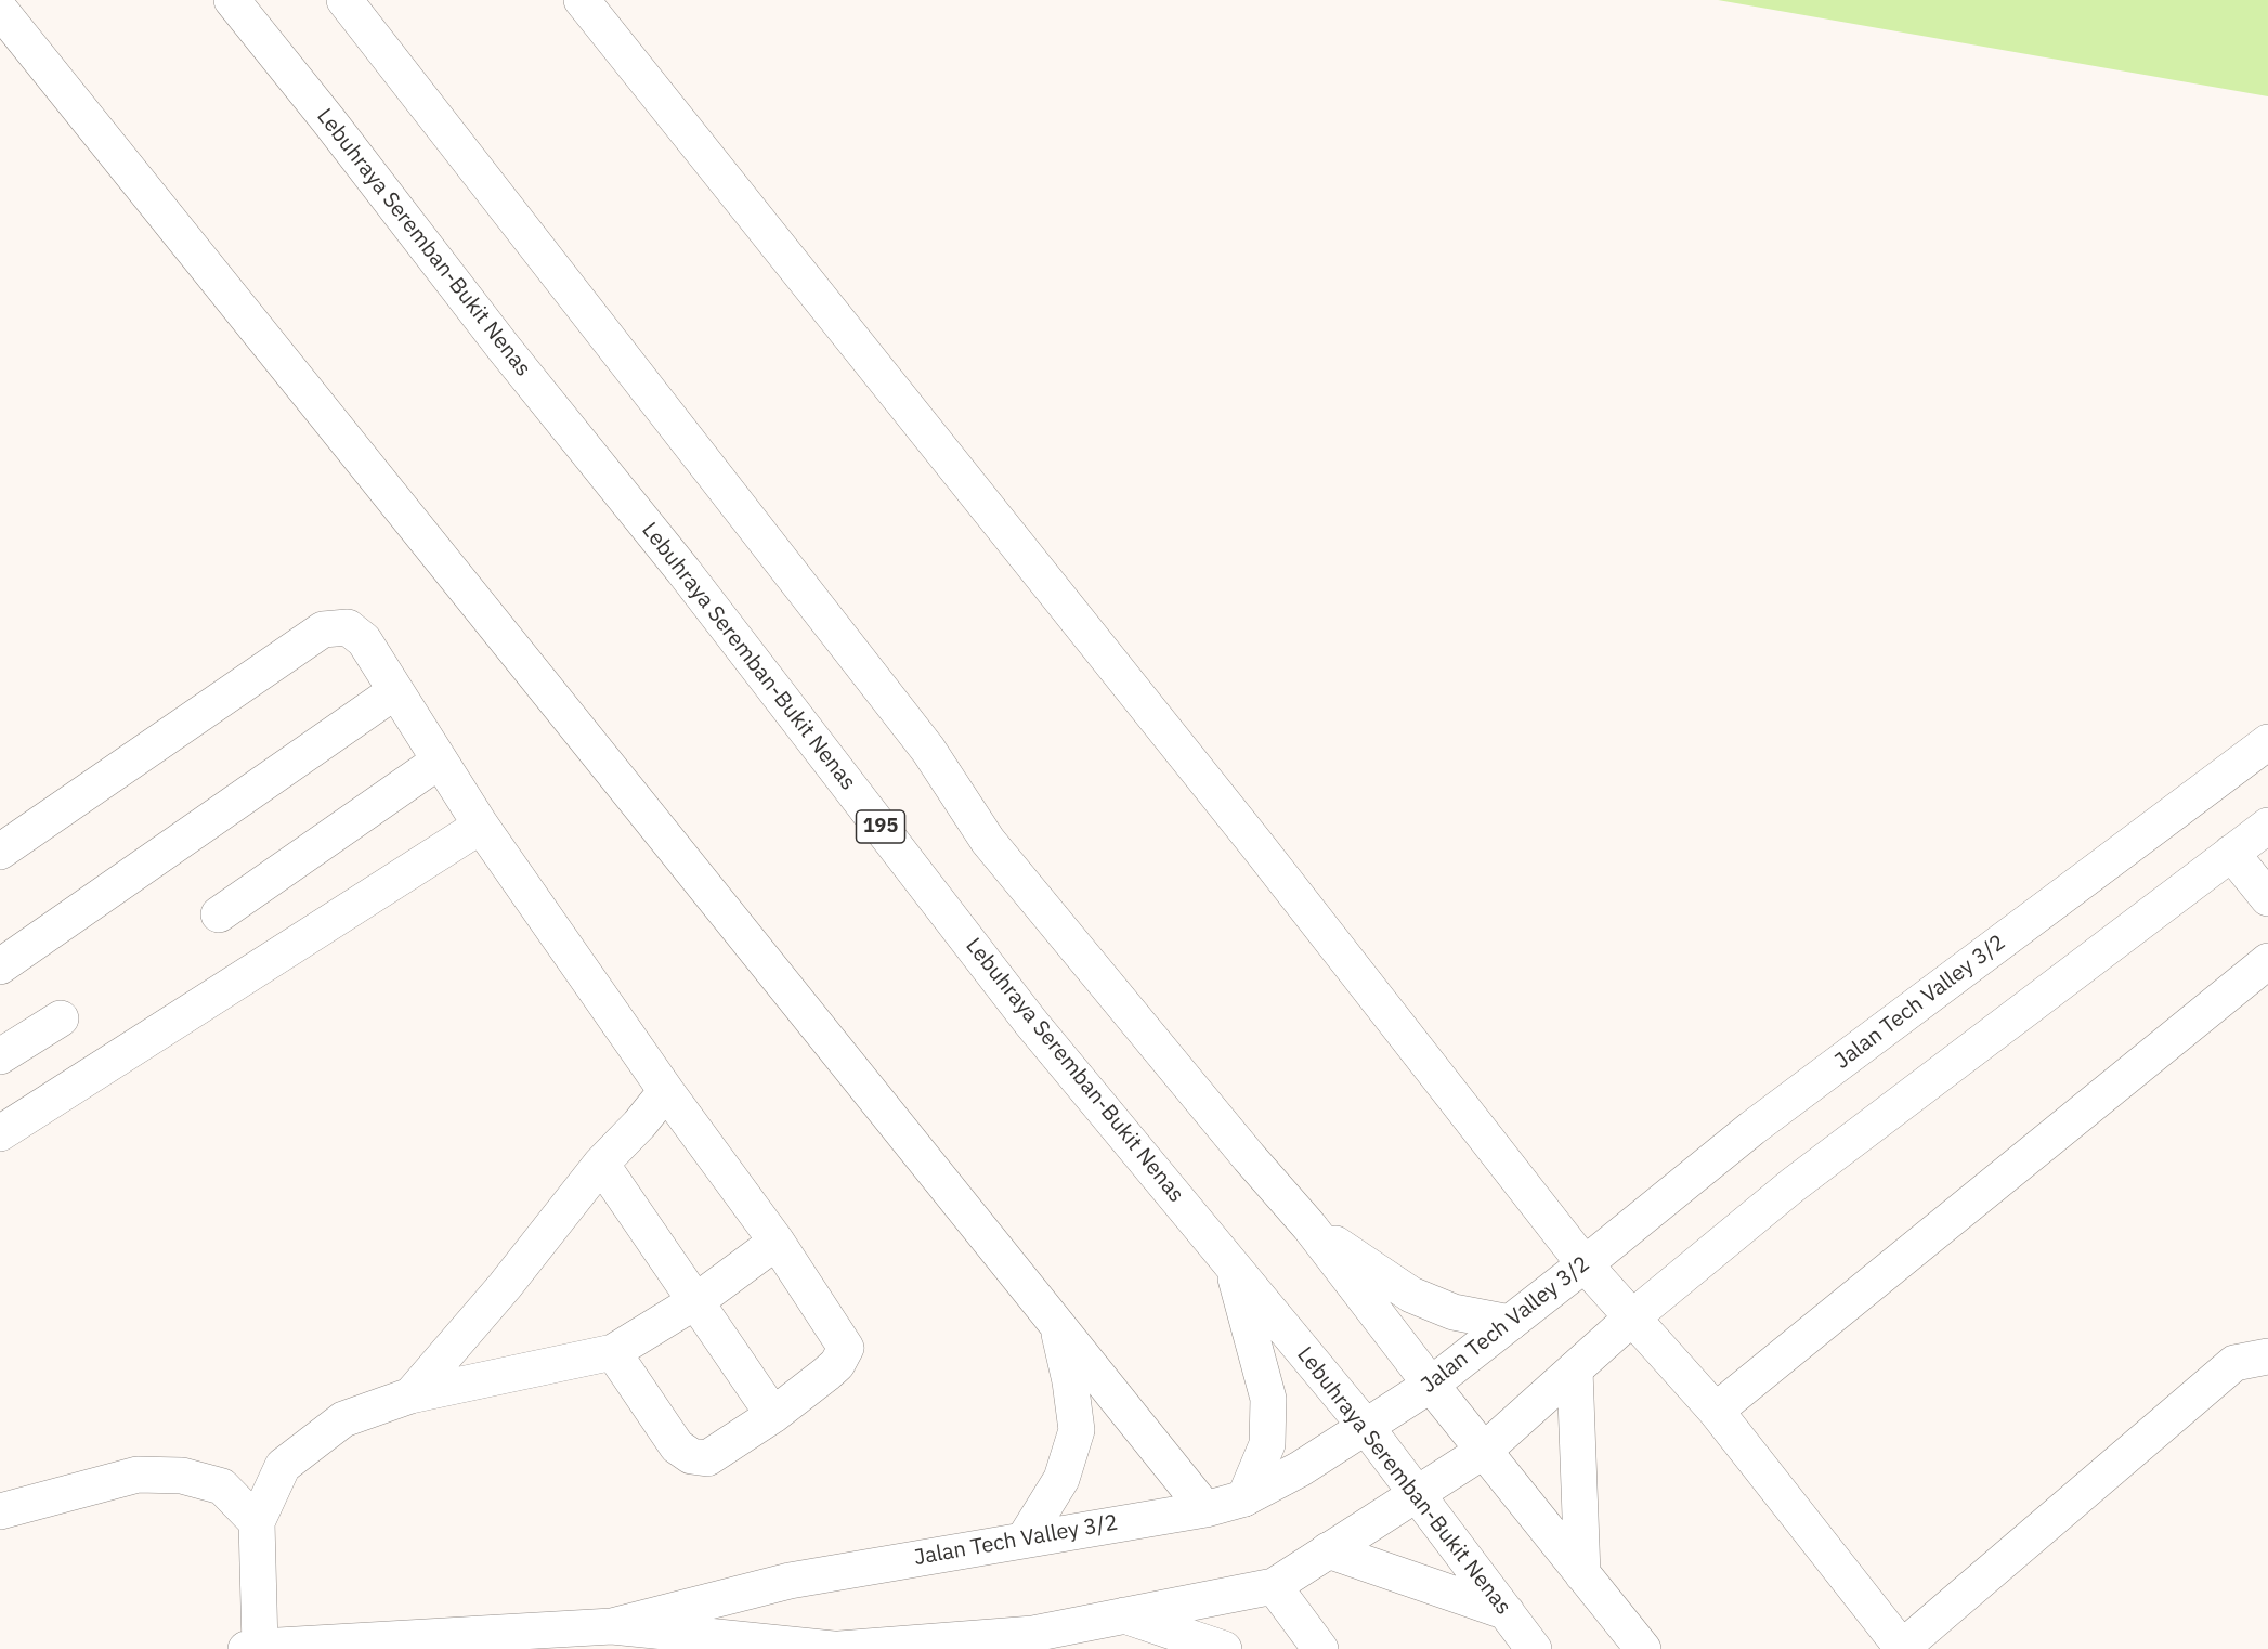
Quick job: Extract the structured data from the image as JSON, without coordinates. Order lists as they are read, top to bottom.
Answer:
{
  "streets": {
    "main road": ["Lebuhraya Seremban-Bukit Nenas", "195", "Jalan Tech Valley 3/2"]
  },
  "crossings": [
    ["Lebuhraya Seremban-Bukit Nenas", "Jalan Tech Valley 3/2"]
  ]
}
